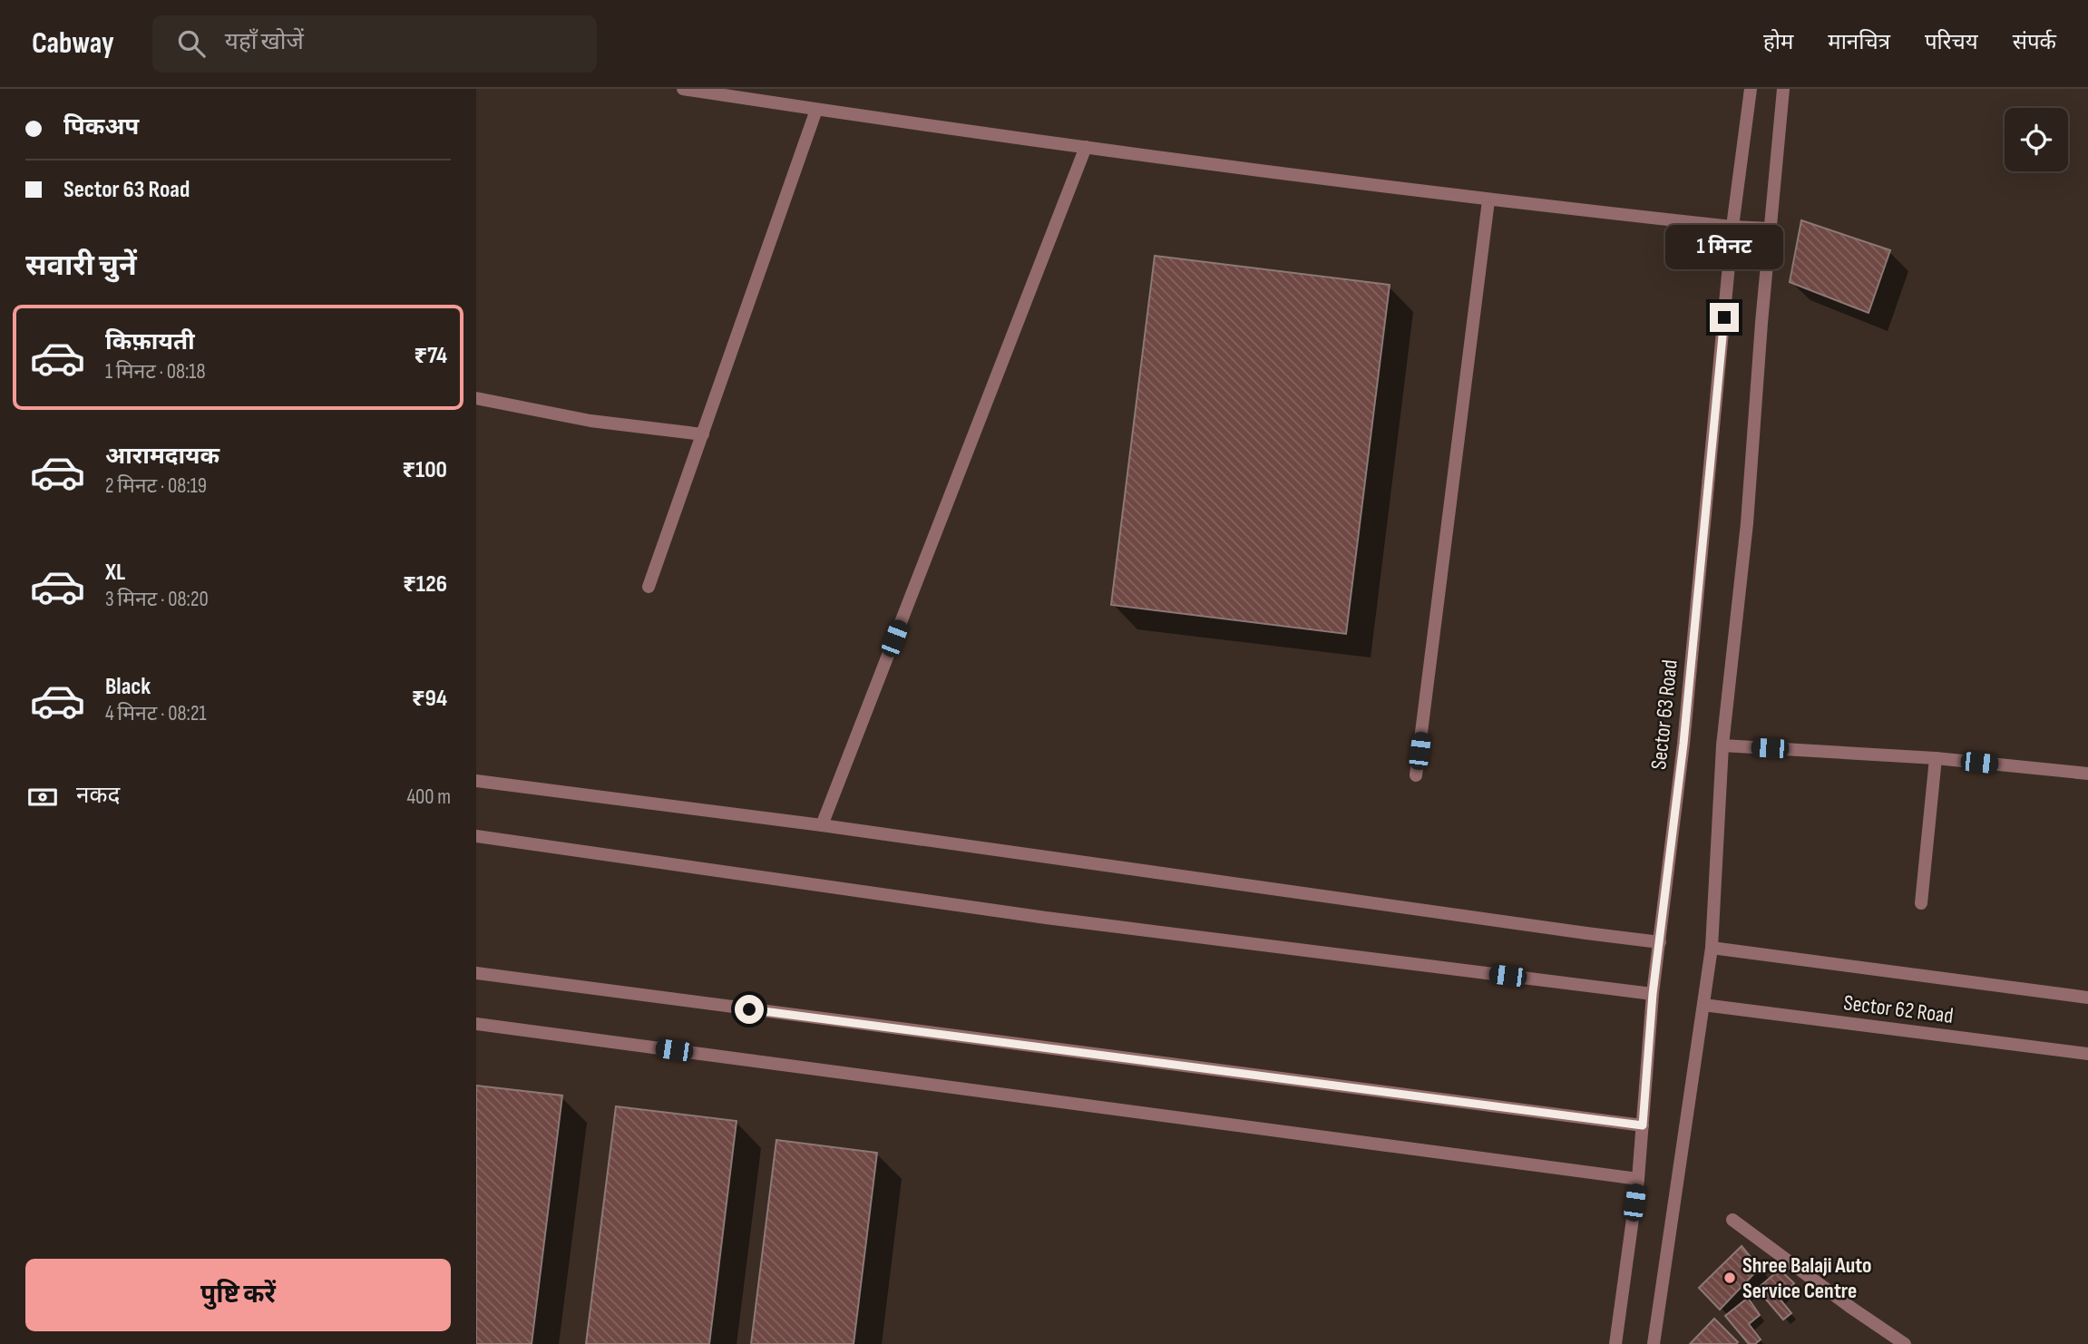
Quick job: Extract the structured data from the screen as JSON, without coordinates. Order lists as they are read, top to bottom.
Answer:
{
  "streets": {
    "street": ["Sector 63 Road", "Sector 62 Road"]
  },
  "places": ["Shree Balaji Auto Service Centre"],
  "page": {
    "header": "Cabway",
    "search": "यहाँ खोजें",
    "nav": [
      "होम",
      "मानचित्र",
      "परिचय",
      "संपर्क"
    ],
    "banner": ["पिकअप", "Sector 63 Road"],
    "bubble": "1 मिनट",
    "heading": "सवारी चुनें",
    "list": [
      {
        "name": "किफ़ायती",
        "note": "1 मिनट · 08:18",
        "value": "₹74"
      },
      {
        "name": "आरामदायक",
        "note": "2 मिनट · 08:19",
        "value": "₹100"
      },
      {
        "name": "XL",
        "note": "3 मिनट · 08:20",
        "value": "₹126"
      },
      {
        "name": "Black",
        "note": "4 मिनट · 08:21",
        "value": "₹94"
      }
    ],
    "pay": ["नकद", "400 m"],
    "buttons": "पुष्टि करें"
  }
}
